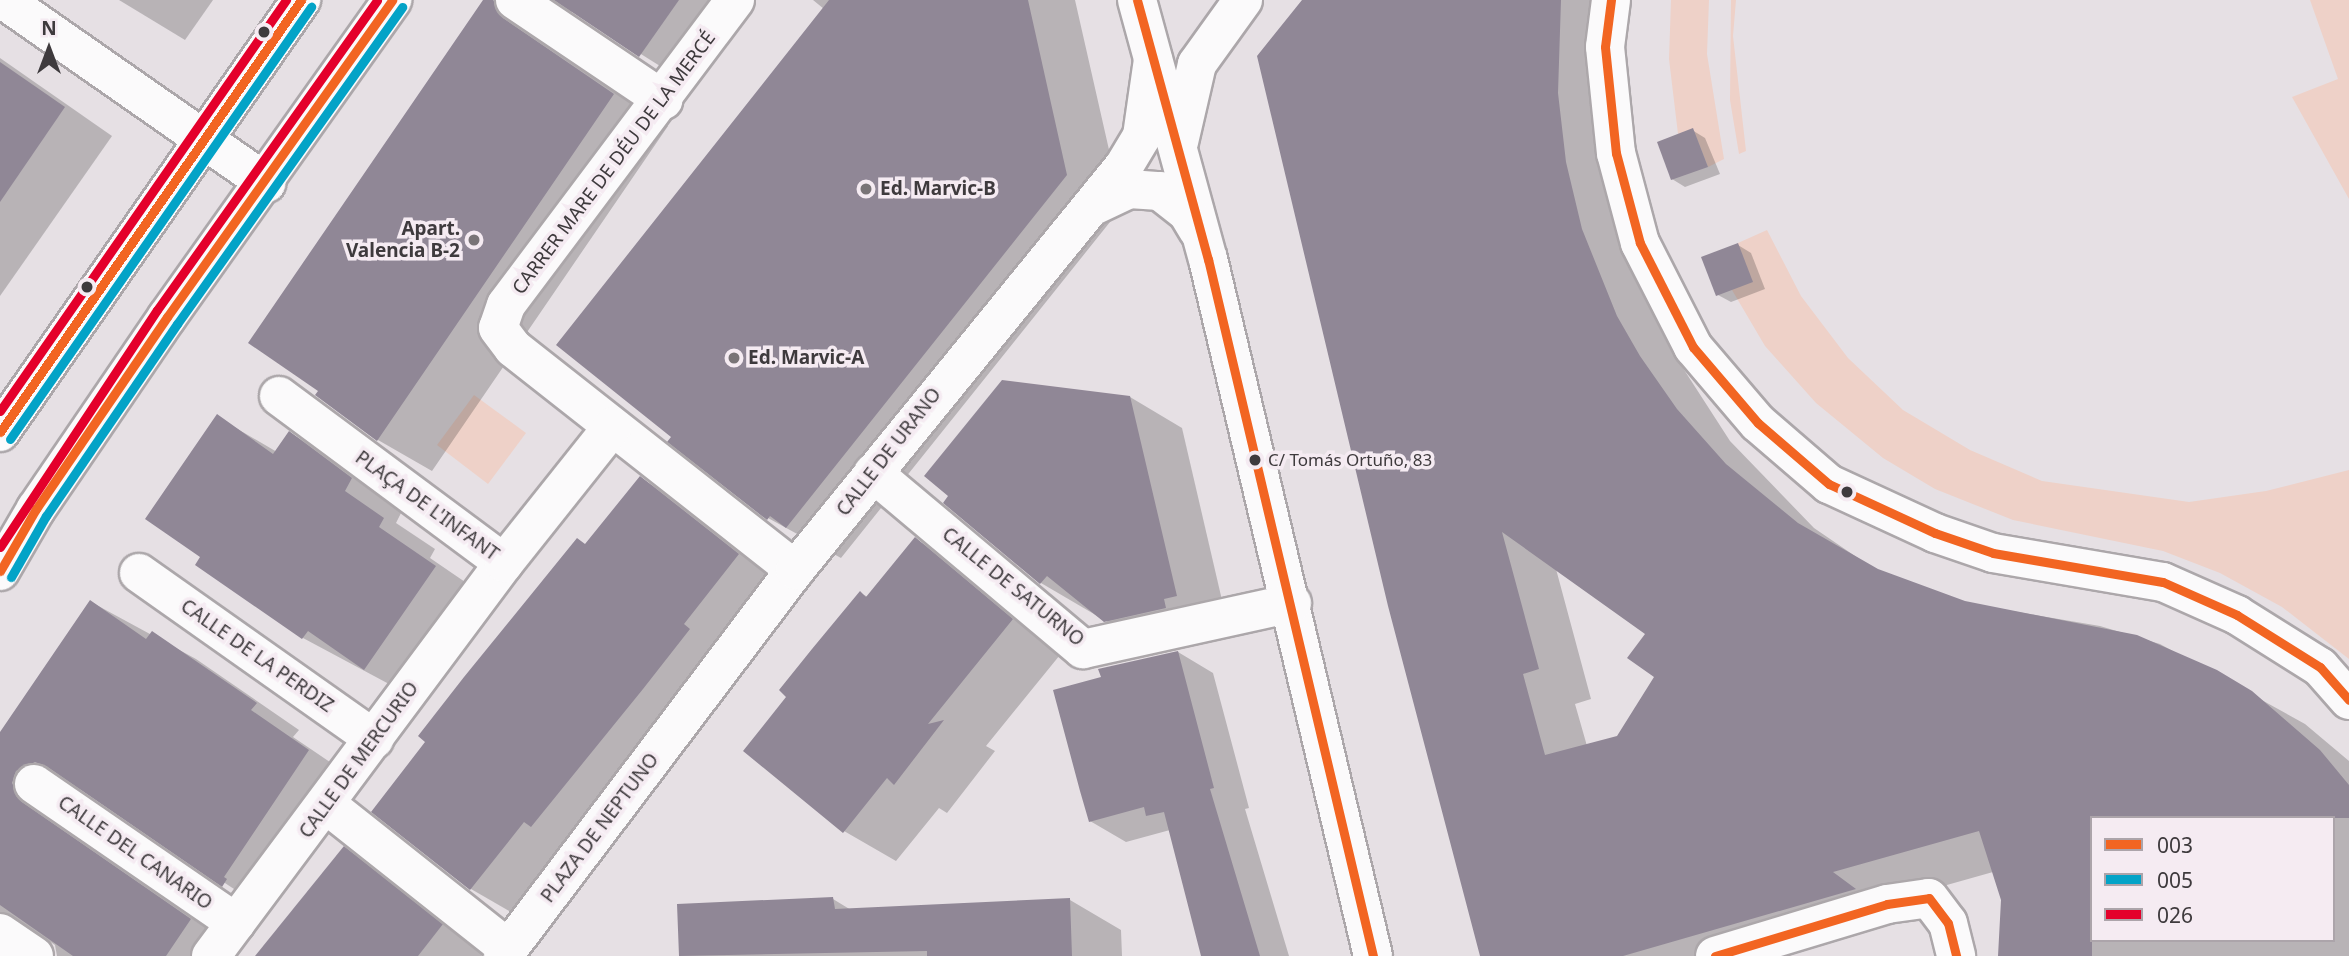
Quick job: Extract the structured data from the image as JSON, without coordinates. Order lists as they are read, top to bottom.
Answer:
{
  "streets": {
    "street": [
      "CARRER MARE DE DÉU DE LA MERCÉ",
      "CALLE DE URANO",
      "PLAÇA DE L'INFANT",
      "CALLE DE SATURNO",
      "CALLE DE LA PERDIZ",
      "CALLE DE MERCURIO",
      "PLAZA DE NEPTUNO",
      "CALLE DEL CANARIO"
    ]
  },
  "crossings": [
    ["CARRER MARE DE DÉU DE LA MERCÉ", "PLAÇA DE L'INFANT"],
    ["CALLE DE URANO", "CALLE DE SATURNO"],
    ["CALLE DE URANO", "PLAZA DE NEPTUNO"],
    ["PLAÇA DE L'INFANT", "CALLE DE MERCURIO"],
    ["CALLE DE LA PERDIZ", "CALLE DE MERCURIO"],
    ["CALLE DE MERCURIO", "CALLE DEL CANARIO"]
  ],
  "places": [
    "Ed. Marvic-B",
    "Apart. Valencia B-2",
    "Ed. Marvic-A",
    "C/ Tomás Ortuño, 83"
  ],
  "lines": ["transit line 003", "transit line 026", "transit line 005"],
  "legend": ["003", "005", "026"],
  "north": "top"
}
